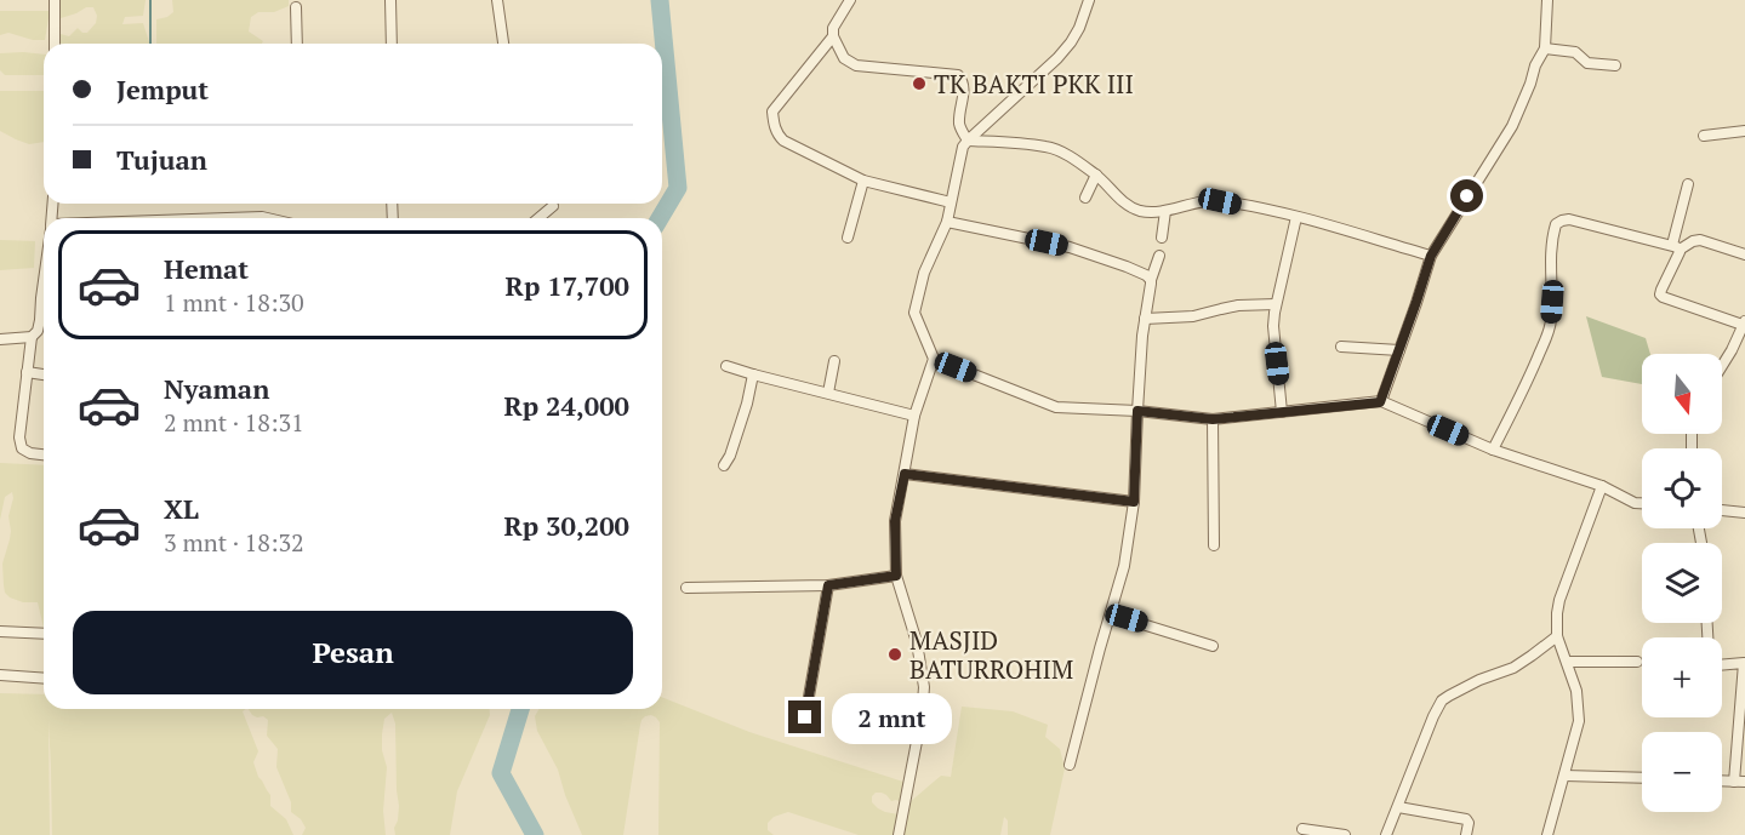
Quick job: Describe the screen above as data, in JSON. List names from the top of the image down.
{
  "places": ["TK BAKTI PKK III", "MASJID BATURROHIM"],
  "north": "bottom",
  "page": {
    "banner": ["Jemput", "Tujuan"],
    "list": [
      {
        "name": "Hemat",
        "note": "1 mnt · 18:30",
        "value": "Rp 17,700"
      },
      {
        "name": "Nyaman",
        "note": "2 mnt · 18:31",
        "value": "Rp 24,000"
      },
      {
        "name": "XL",
        "note": "3 mnt · 18:32",
        "value": "Rp 30,200"
      }
    ],
    "map_buttons": ["+", "−"],
    "buttons": "Pesan",
    "bubble": "2 mnt"
  }
}
